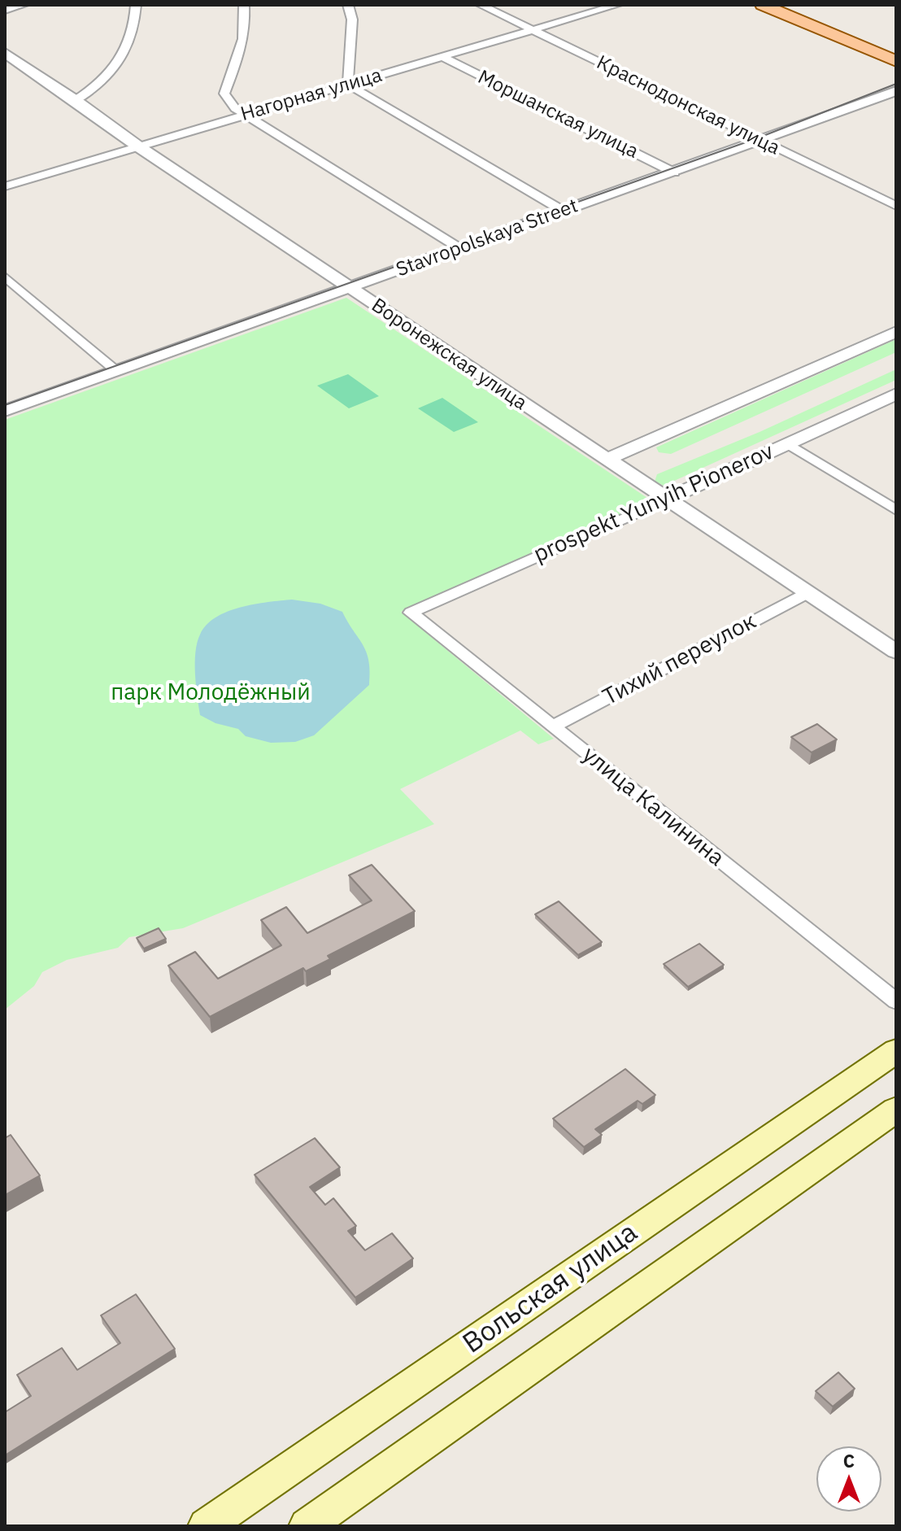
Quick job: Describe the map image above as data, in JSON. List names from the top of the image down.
{
  "streets": {
    "main road": ["Вольская улица"],
    "street": [
      "Нагорная улица",
      "Краснодонская улица",
      "Моршанская улица",
      "Stavropolskaya Street",
      "Воронежская улица",
      "prospekt Yunyih Pionerov",
      "Тихий переулок",
      "улица Калинина"
    ]
  },
  "crossings": [
    ["Нагорная улица", "Краснодонская улица"],
    ["Нагорная улица", "Моршанская улица"],
    ["Нагорная улица", "Воронежская улица"],
    ["Краснодонская улица", "Stavropolskaya Street"],
    ["Моршанская улица", "Stavropolskaya Street"],
    ["Stavropolskaya Street", "Воронежская улица"],
    ["Воронежская улица", "prospekt Yunyih Pionerov"],
    ["Воронежская улица", "Тихий переулок"],
    ["prospekt Yunyih Pionerov", "улица Калинина"],
    ["Тихий переулок", "улица Калинина"]
  ],
  "parks": ["парк Молодёжный"],
  "north": "top"
}
